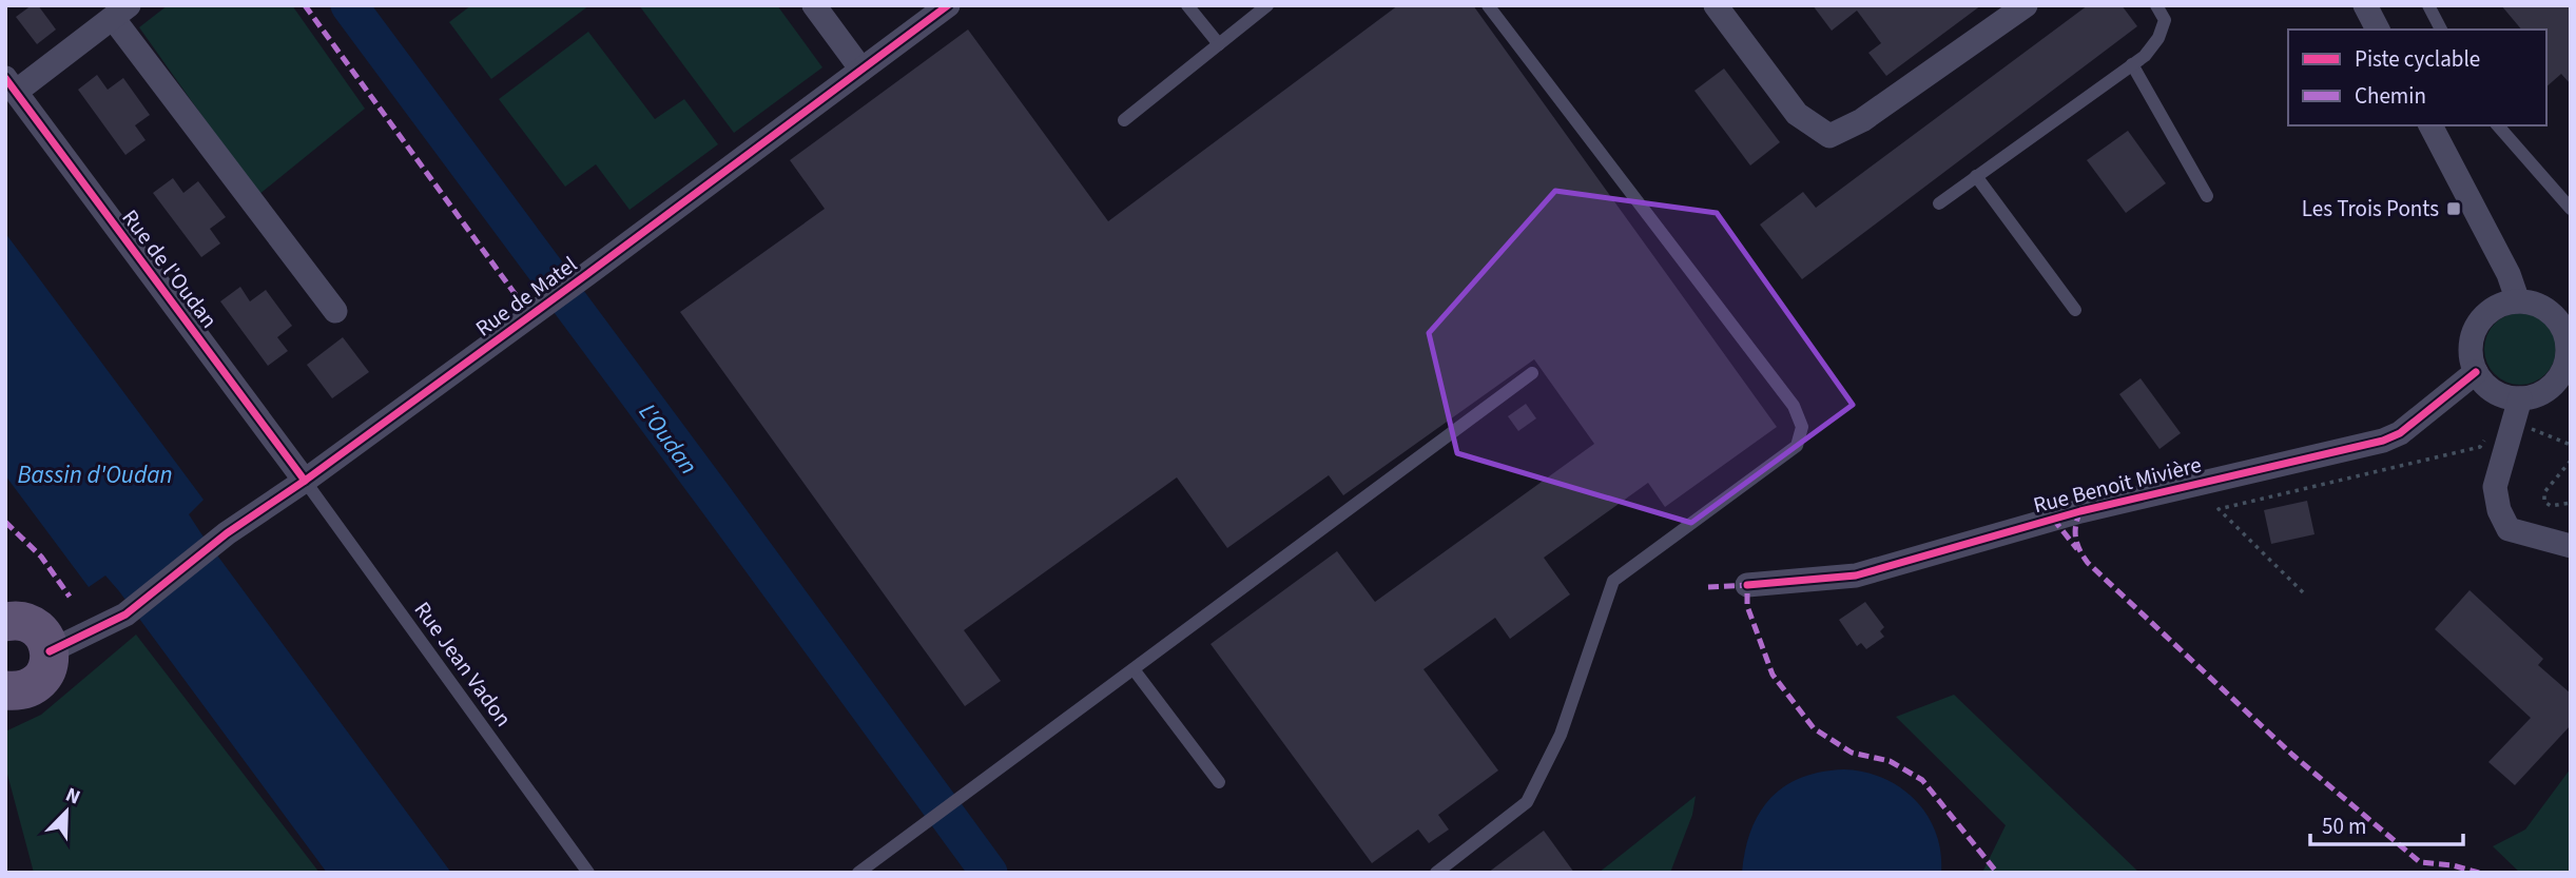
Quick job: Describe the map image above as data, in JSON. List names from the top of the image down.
{
  "streets": {
    "street": ["Rue de l'Oudan", "Rue de Matel", "Rue Benoit Mivière"],
    "lane": ["Rue Jean Vadon"]
  },
  "crossings": [
    ["Rue de l'Oudan", "Rue de Matel"],
    ["Rue de l'Oudan", "Rue Jean Vadon"],
    ["Rue de Matel", "Rue Jean Vadon"]
  ],
  "water": ["L'Oudan", "Bassin d'Oudan"],
  "places": {
    "transit": ["Les Trois Ponts"]
  },
  "legend": ["Piste cyclable", "Chemin"],
  "scale_bar": "50 m",
  "north": "top right"
}
